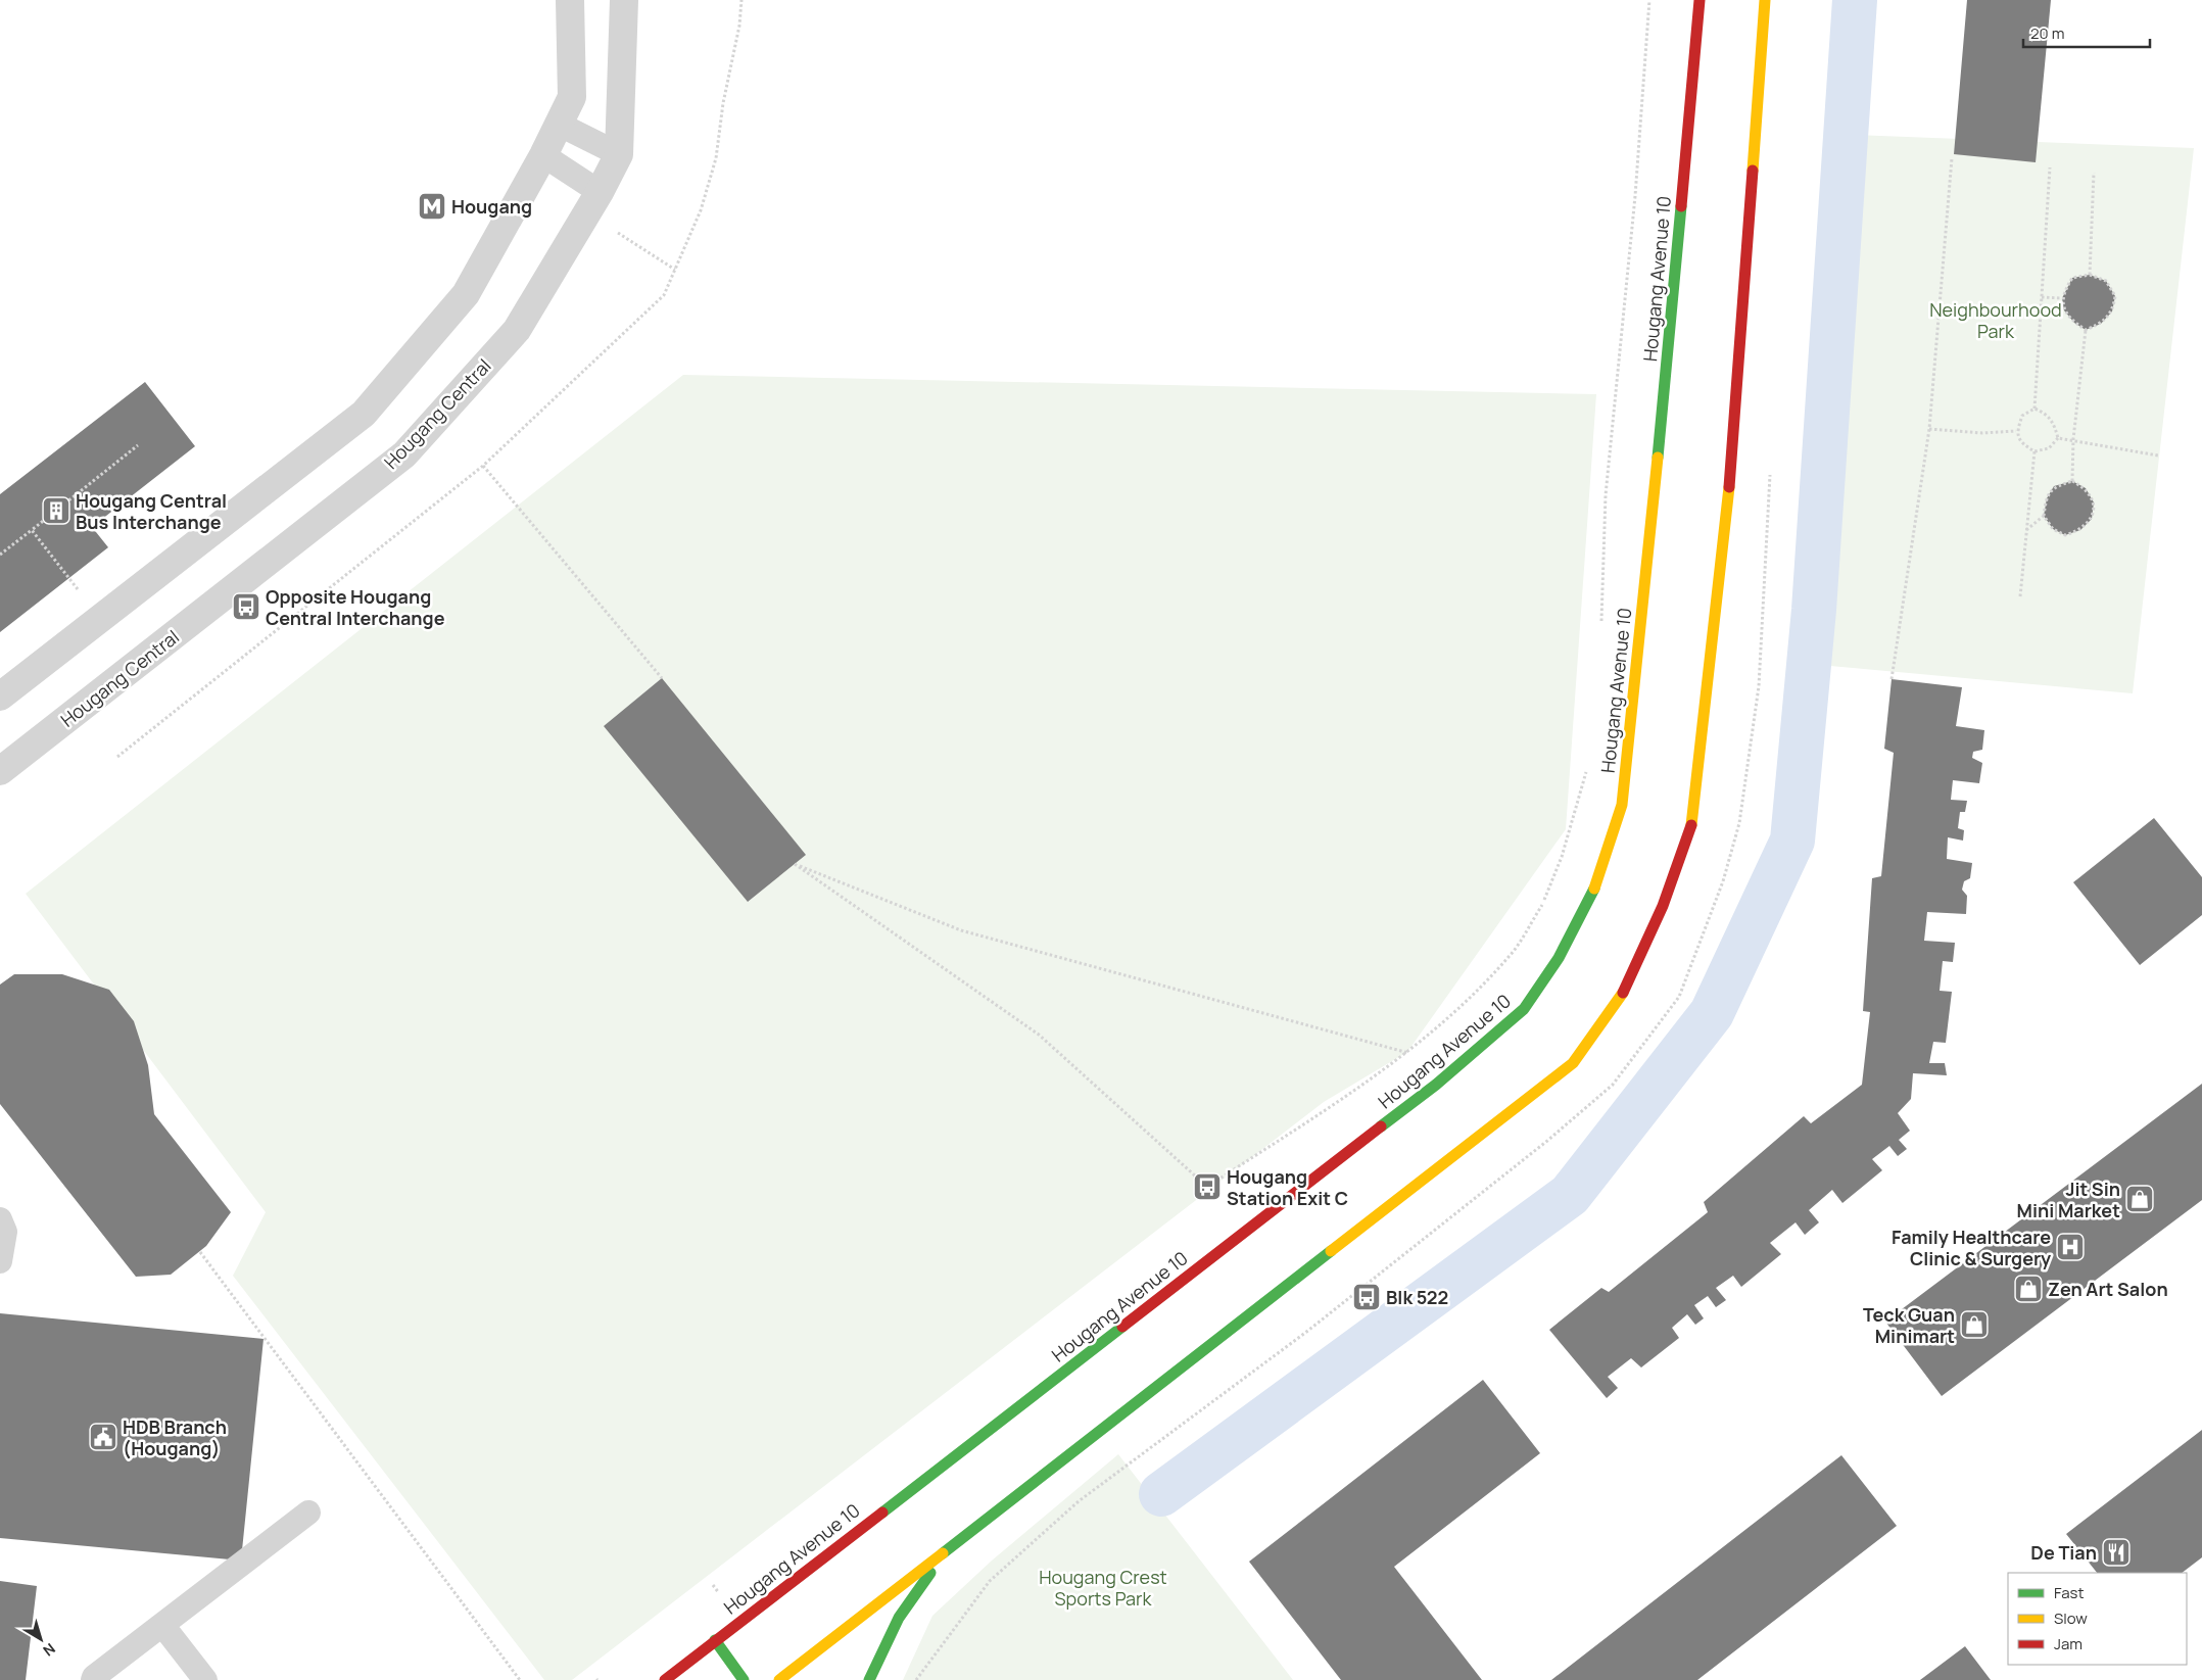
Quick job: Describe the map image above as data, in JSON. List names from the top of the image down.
{
  "streets": {
    "main road": ["Hougang Avenue 10"],
    "street": ["Hougang Central"]
  },
  "parks": ["Neighbourhood Park", "Hougang Crest Sports Park"],
  "places": {
    "metro station": ["Hougang"],
    "building": ["Hougang Central Bus Interchange"],
    "bus stop": ["Opposite Hougang Central Interchange", "Hougang Station Exit C", "Blk 522"],
    "shop": ["Jit Sin Mini Market", "Zen Art Salon", "Teck Guan Minimart"],
    "hospital": ["Family Healthcare Clinic & Surgery"],
    "public building": ["HDB Branch (Hougang)"],
    "restaurant": ["De Tian"]
  },
  "legend": ["Fast", "Slow", "Jam"],
  "scale_bar": "20 m",
  "north": "bottom right"
}
